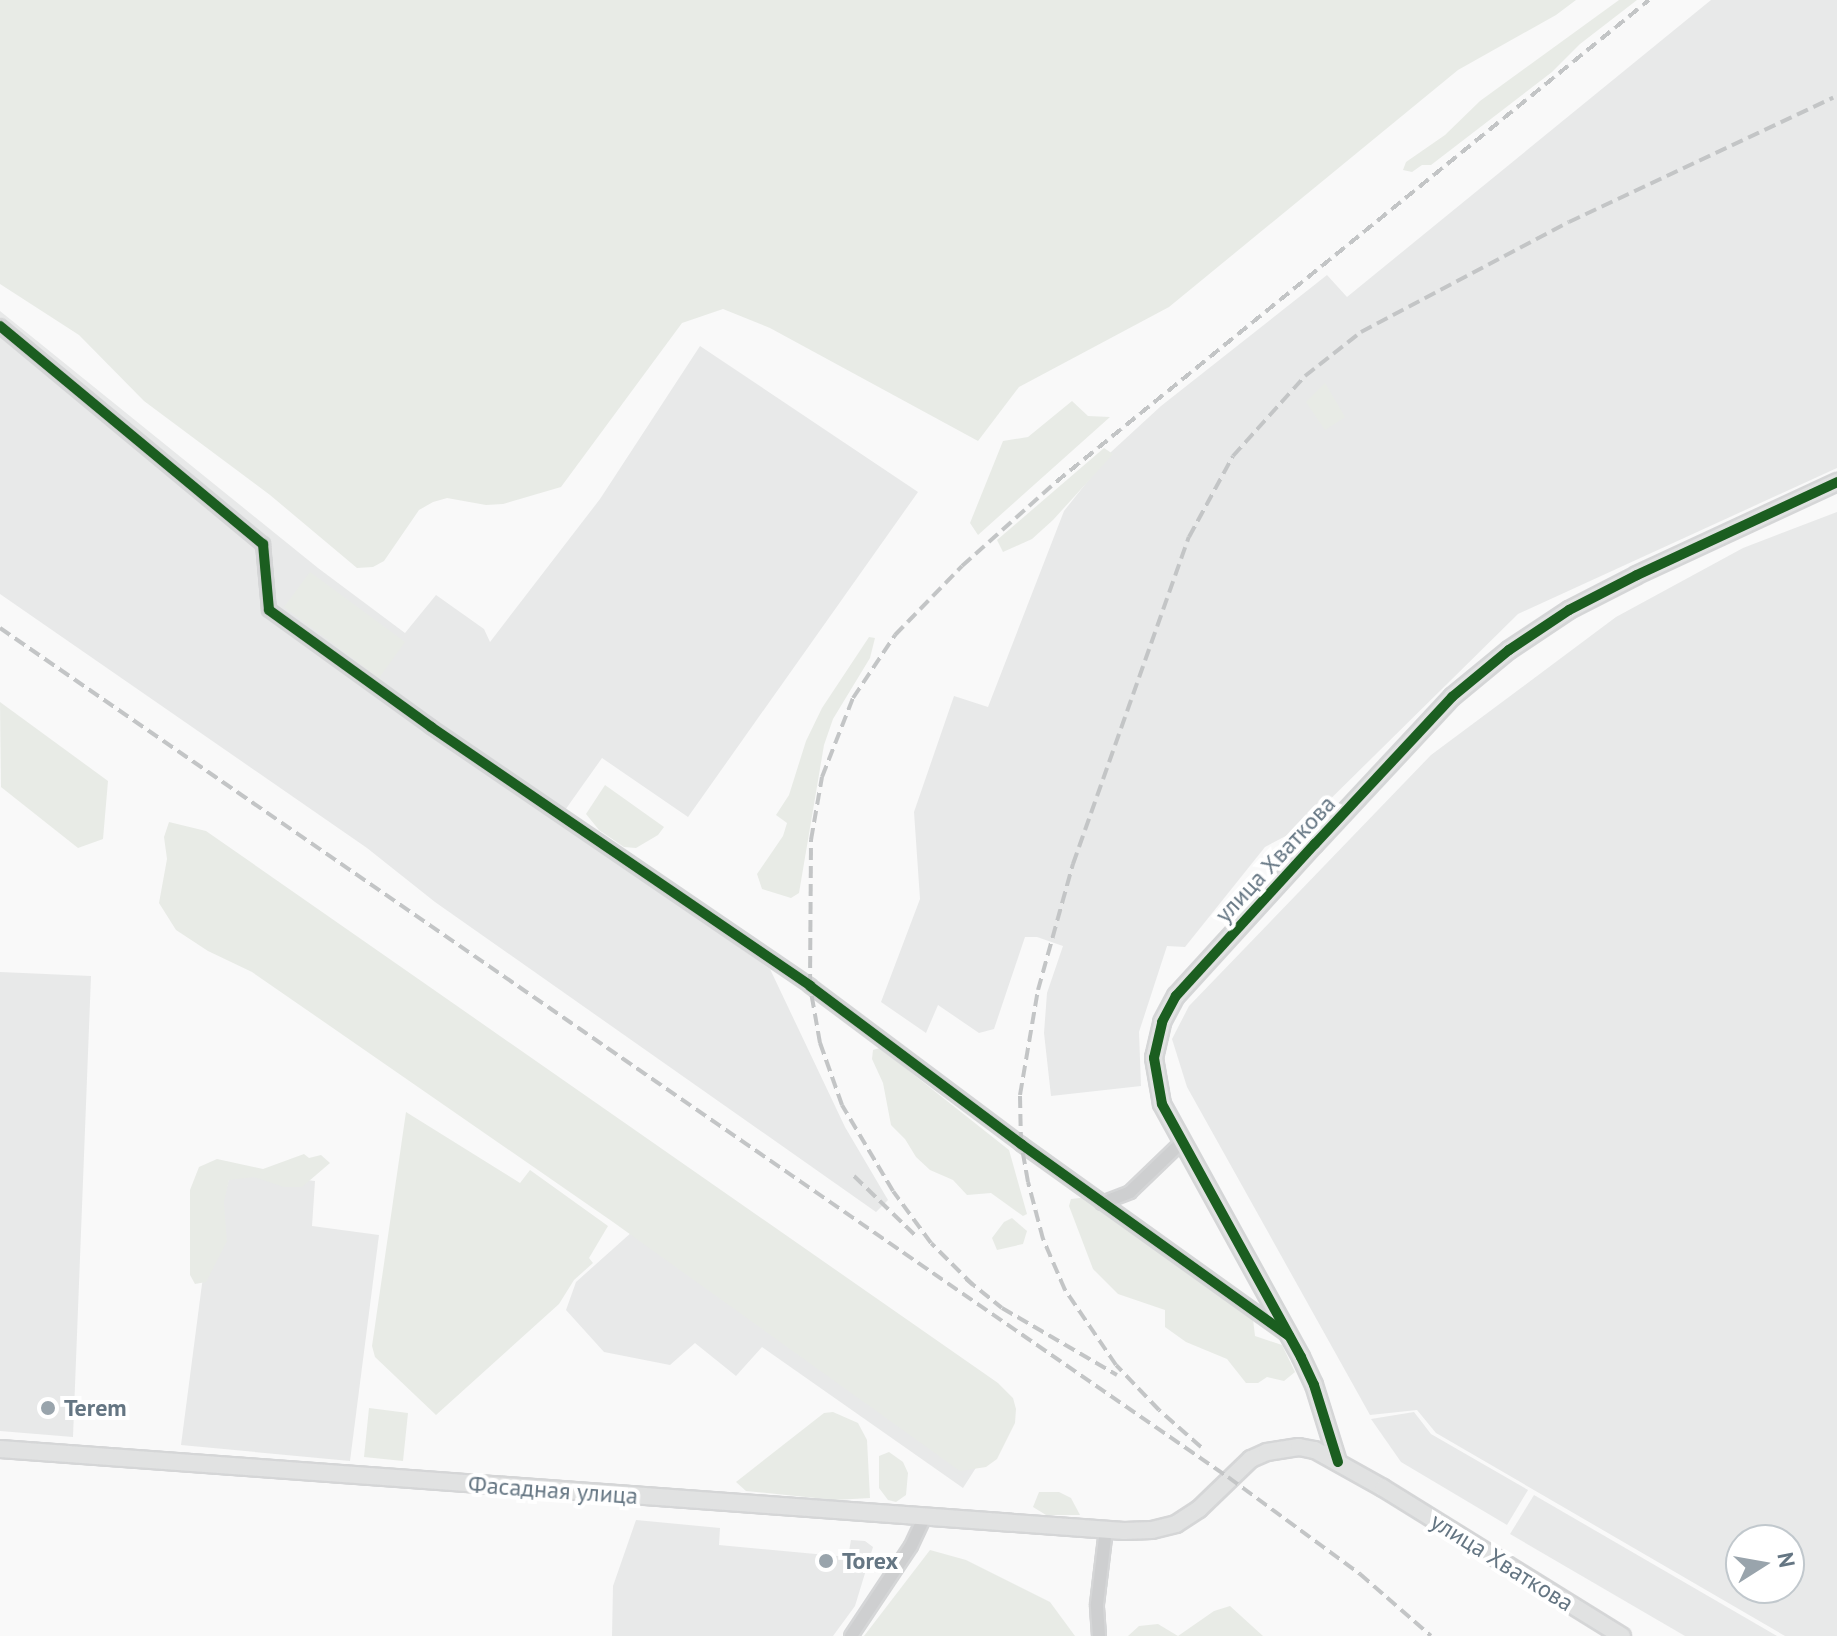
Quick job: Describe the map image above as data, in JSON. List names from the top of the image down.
{
  "streets": {
    "main road": ["улица Хваткова", "Фасадная улица"]
  },
  "crossings": [
    ["улица Хваткова", "Фасадная улица"]
  ],
  "places": ["Terem", "Torex"],
  "north": "right"
}
